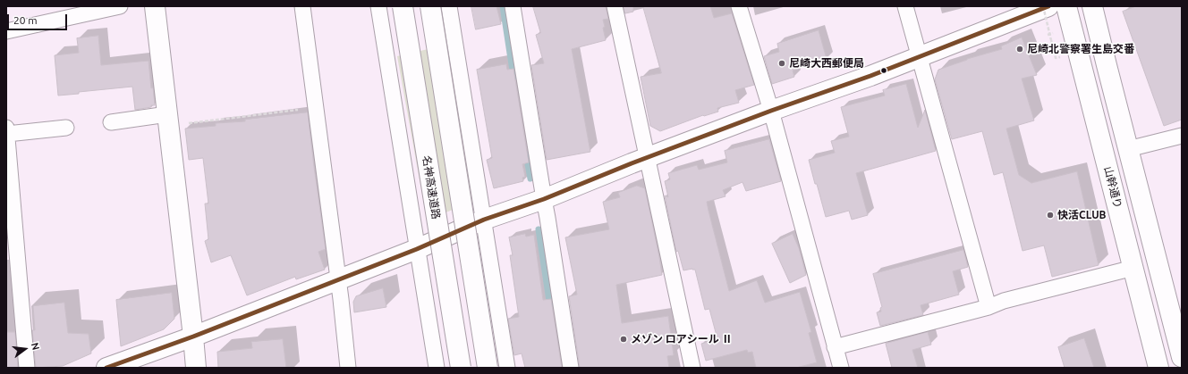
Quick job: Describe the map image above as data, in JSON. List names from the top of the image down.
{
  "streets": {
    "main road": ["名神高速道路", "山幹通り"]
  },
  "places": [
    "尼崎北警察署生島交番",
    "尼崎大西郵便局",
    "快活CLUB",
    "メゾン ロアシール Ⅱ"
  ],
  "scale_bar": "20 m",
  "north": "right"
}
